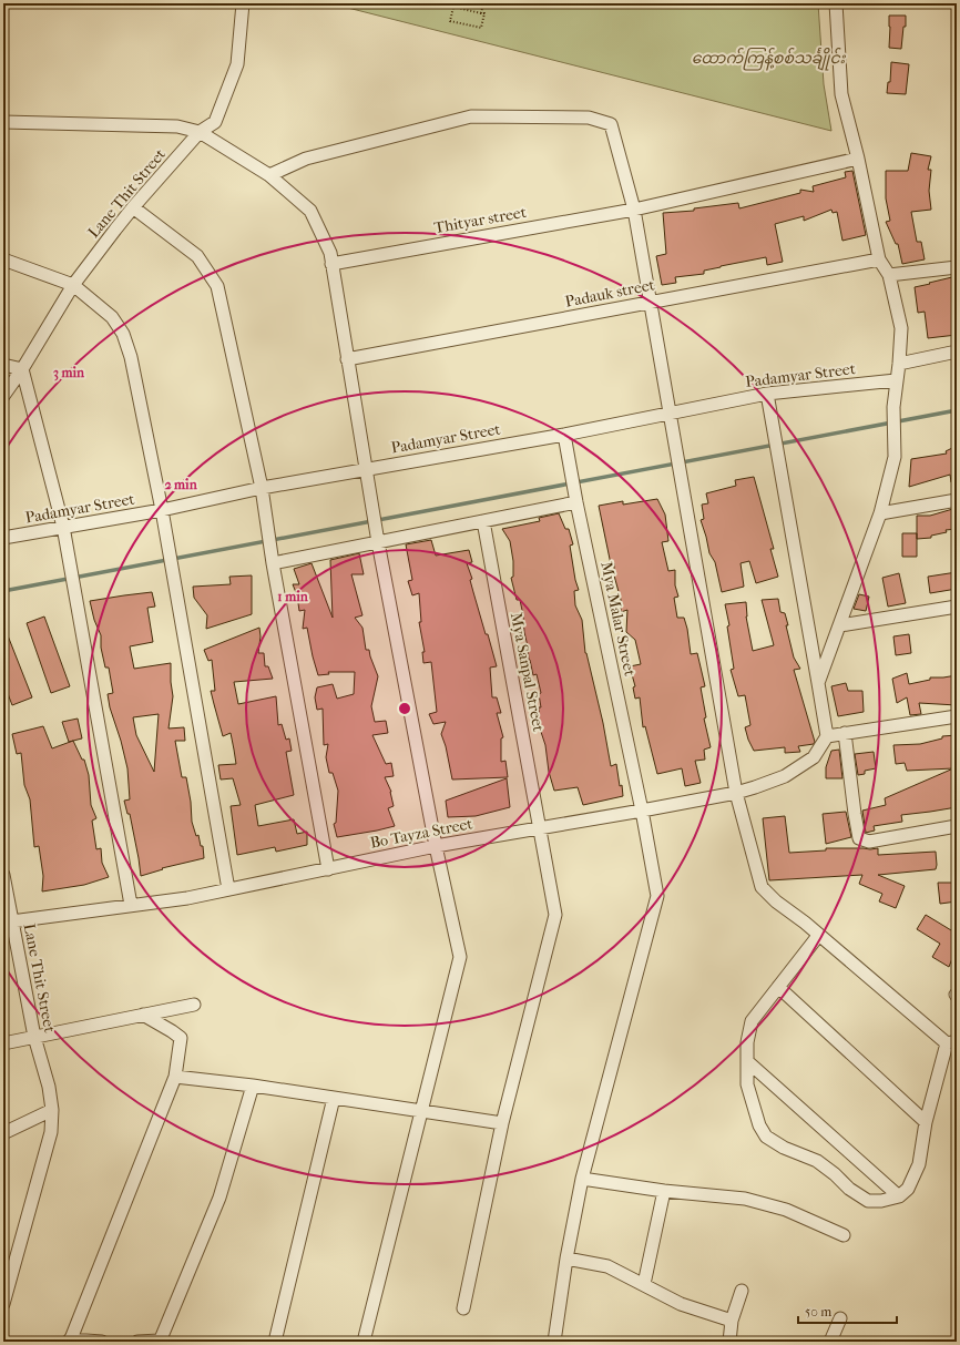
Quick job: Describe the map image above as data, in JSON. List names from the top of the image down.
{
  "streets": {
    "street": [
      "Lane Thit Street",
      "Thityar street",
      "Padauk street",
      "Padamyar Street",
      "Mya Malar Street",
      "Mya Sanpal Street",
      "Bo Tayza Street"
    ]
  },
  "crossings": [
    ["Lane Thit Street", "Bo Tayza Street"],
    ["Padamyar Street", "Mya Malar Street"],
    ["Mya Malar Street", "Bo Tayza Street"],
    ["Mya Sanpal Street", "Bo Tayza Street"]
  ],
  "parks": ["ထောက်ကြန့်စစ်သင်္ချိုင်း"],
  "scale_bar": "50 m",
  "rings": ["3 min", "2 min", "1 min"]
}
